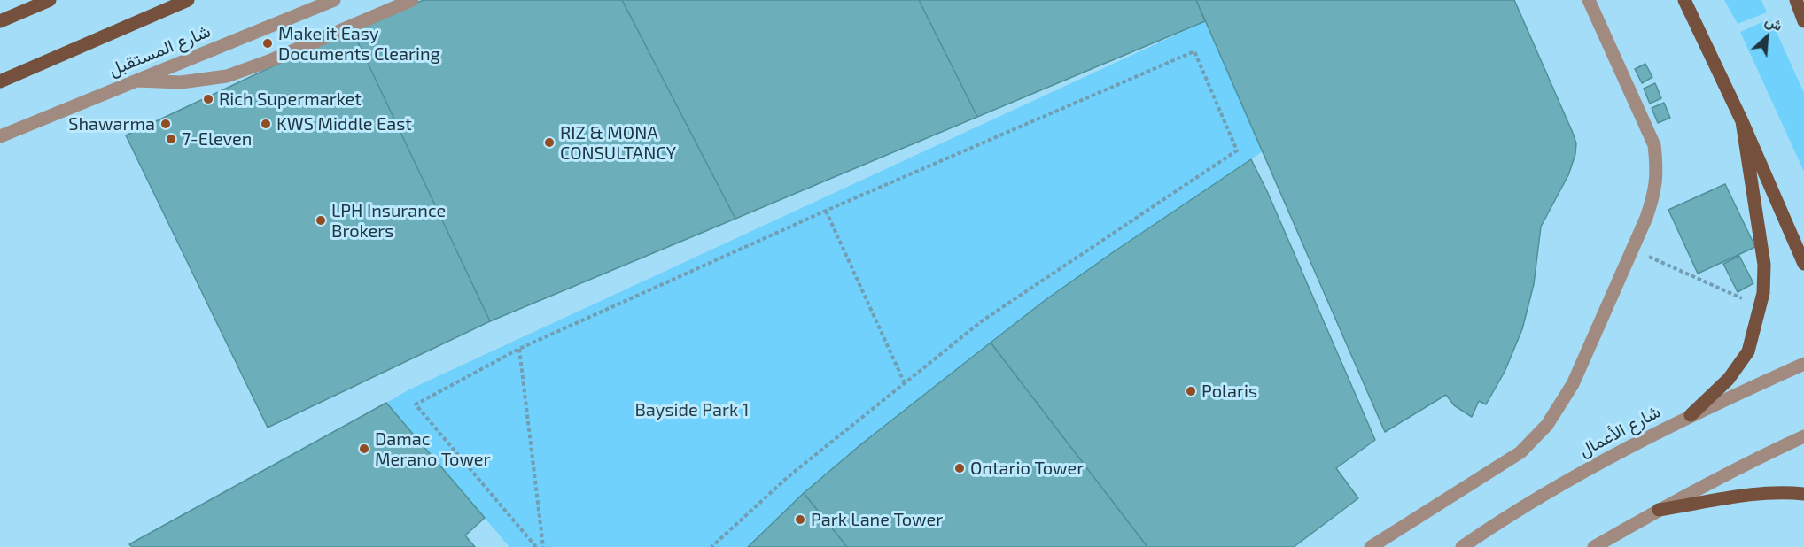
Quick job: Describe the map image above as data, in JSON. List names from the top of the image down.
{
  "streets": {
    "main road": ["شارع المستقبل"],
    "street": ["شارع الأعمال"]
  },
  "parks": ["Bayside Park 1"],
  "places": [
    "Make it Easy Documents Clearing",
    "Rich Supermarket",
    "Shawarma",
    "KWS Middle East",
    "7-Eleven",
    "RIZ & MONA CONSULTANCY",
    "LPH Insurance Brokers",
    "Polaris",
    "Damac Merano Tower",
    "Ontario Tower",
    "Park Lane Tower"
  ],
  "north": "top right"
}
